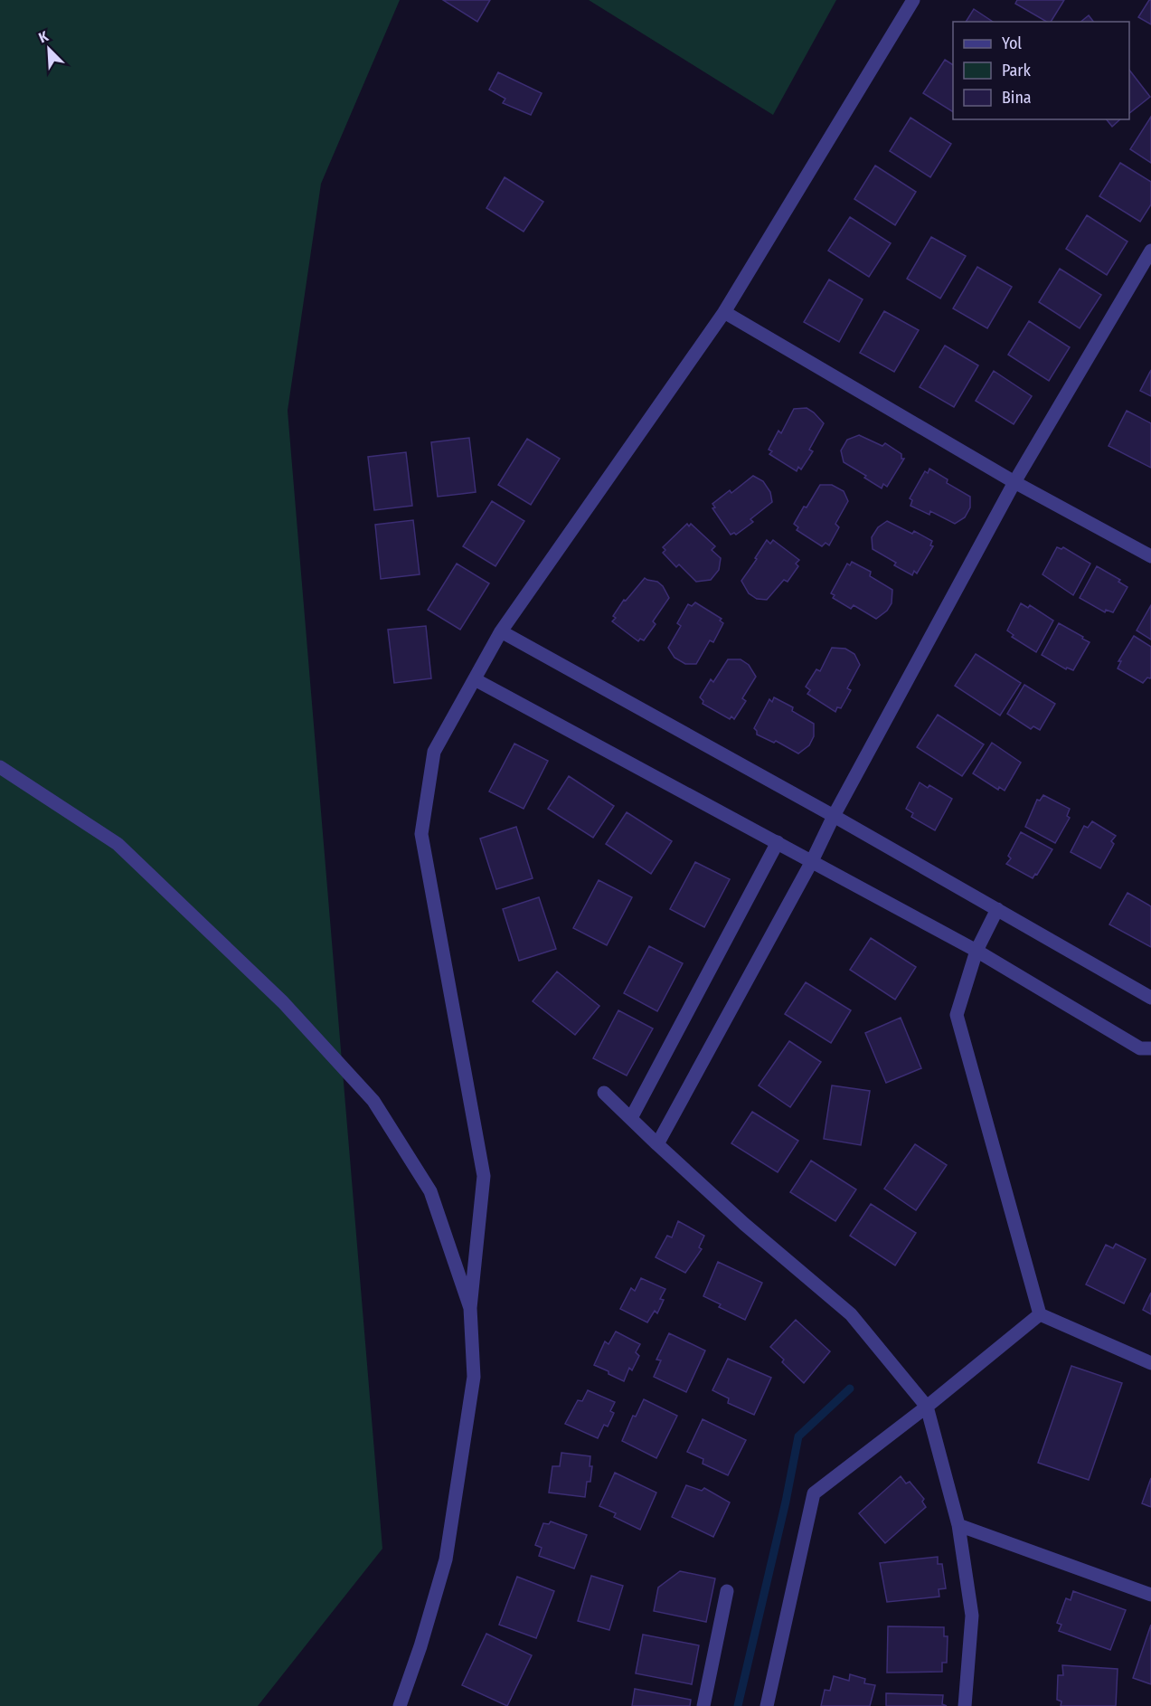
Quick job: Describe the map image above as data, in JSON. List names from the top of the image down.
{
  "legend": ["Yol", "Park", "Bina"],
  "north": "top left"
}
